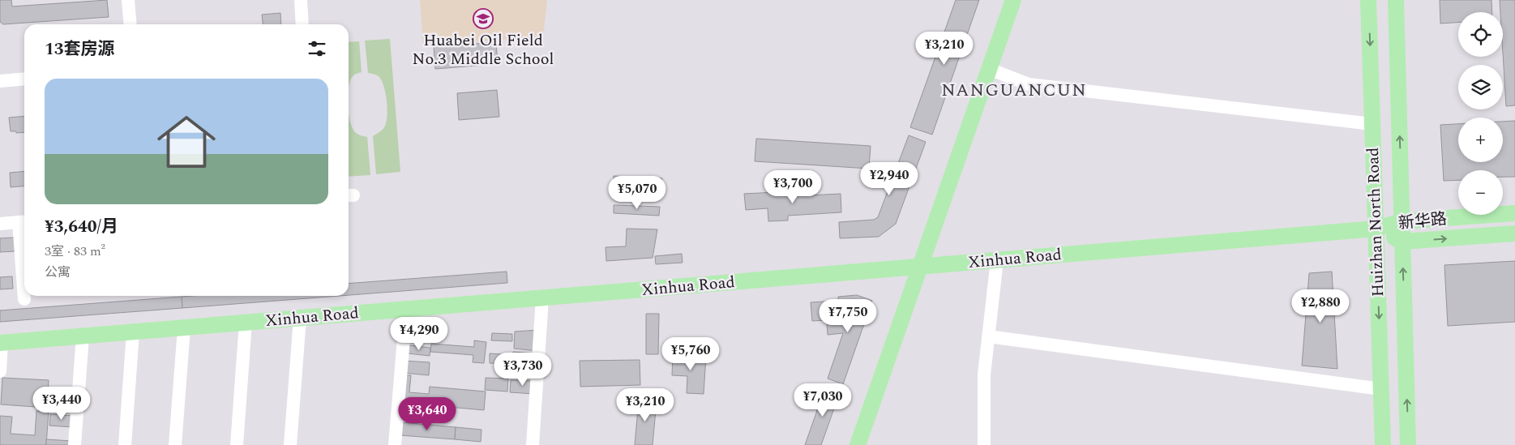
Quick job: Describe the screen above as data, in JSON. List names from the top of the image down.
{
  "streets": {
    "main road": ["新华路", "Huizhan North Road", "Xinhua Road"]
  },
  "crossings": [
    ["新华路", "Huizhan North Road"],
    ["新华路", "Xinhua Road"],
    ["Huizhan North Road", "Xinhua Road"]
  ],
  "districts": ["NANGUANCUN"],
  "places": {
    "school or university": ["Huabei Oil Field No.3 Middle School"]
  },
  "page": {
    "map_buttons": ["+", "−"],
    "heading": "13套房源",
    "price": [
      "¥3,210",
      "¥2,940",
      "¥3,700",
      "¥5,070",
      "¥2,880",
      "¥7,750",
      "¥4,290",
      "¥5,760",
      "¥3,730",
      "¥7,030",
      "¥3,440",
      "¥3,210",
      "¥3,640"
    ],
    "list": [
      {
        "name": "¥3,640/月",
        "note": "3室 · 83 m² · 公寓"
      }
    ]
  }
}
